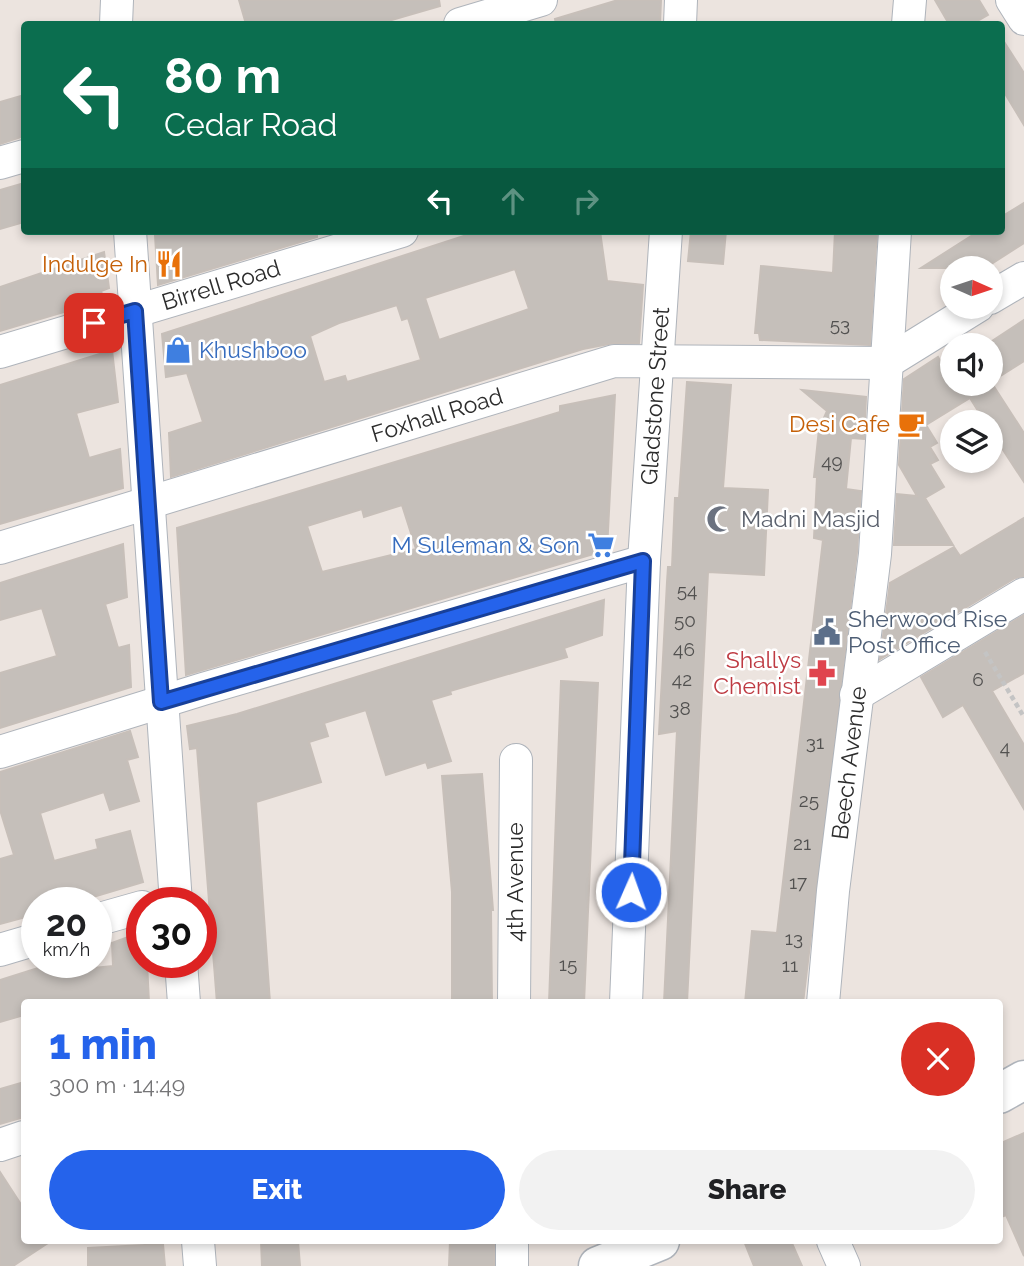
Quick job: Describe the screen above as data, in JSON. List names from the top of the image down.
{
  "streets": {
    "street": [
      "Birrell Road",
      "Gladstone Street",
      "Foxhall Road",
      "Beech Avenue",
      "4th Avenue"
    ]
  },
  "crossings": [
    ["Gladstone Street", "Foxhall Road"],
    ["Foxhall Road", "Beech Avenue"]
  ],
  "places": {
    "restaurant": ["Indulge In"],
    "shop": ["Khushboo"],
    "cafe": ["Desi Cafe"],
    "mosque": ["Madni Masjid"],
    "supermarket": ["M Suleman & Son"],
    "public building": ["Sherwood Rise Post Office"],
    "pharmacy": ["Shallys Chemist"]
  },
  "house_numbers": [
    "53",
    "49",
    "54",
    "50",
    "46",
    "42",
    "6",
    "38",
    "31",
    "4",
    "25",
    "21",
    "17",
    "13",
    "15",
    "11"
  ],
  "north": "right",
  "page": {
    "turn": ["80 m", "Cedar Road"],
    "speed": "20 km/h",
    "limit": "30",
    "heading": ["1 min", "300 m · 14:49"],
    "buttons": ["Exit", "Share"]
  }
}
